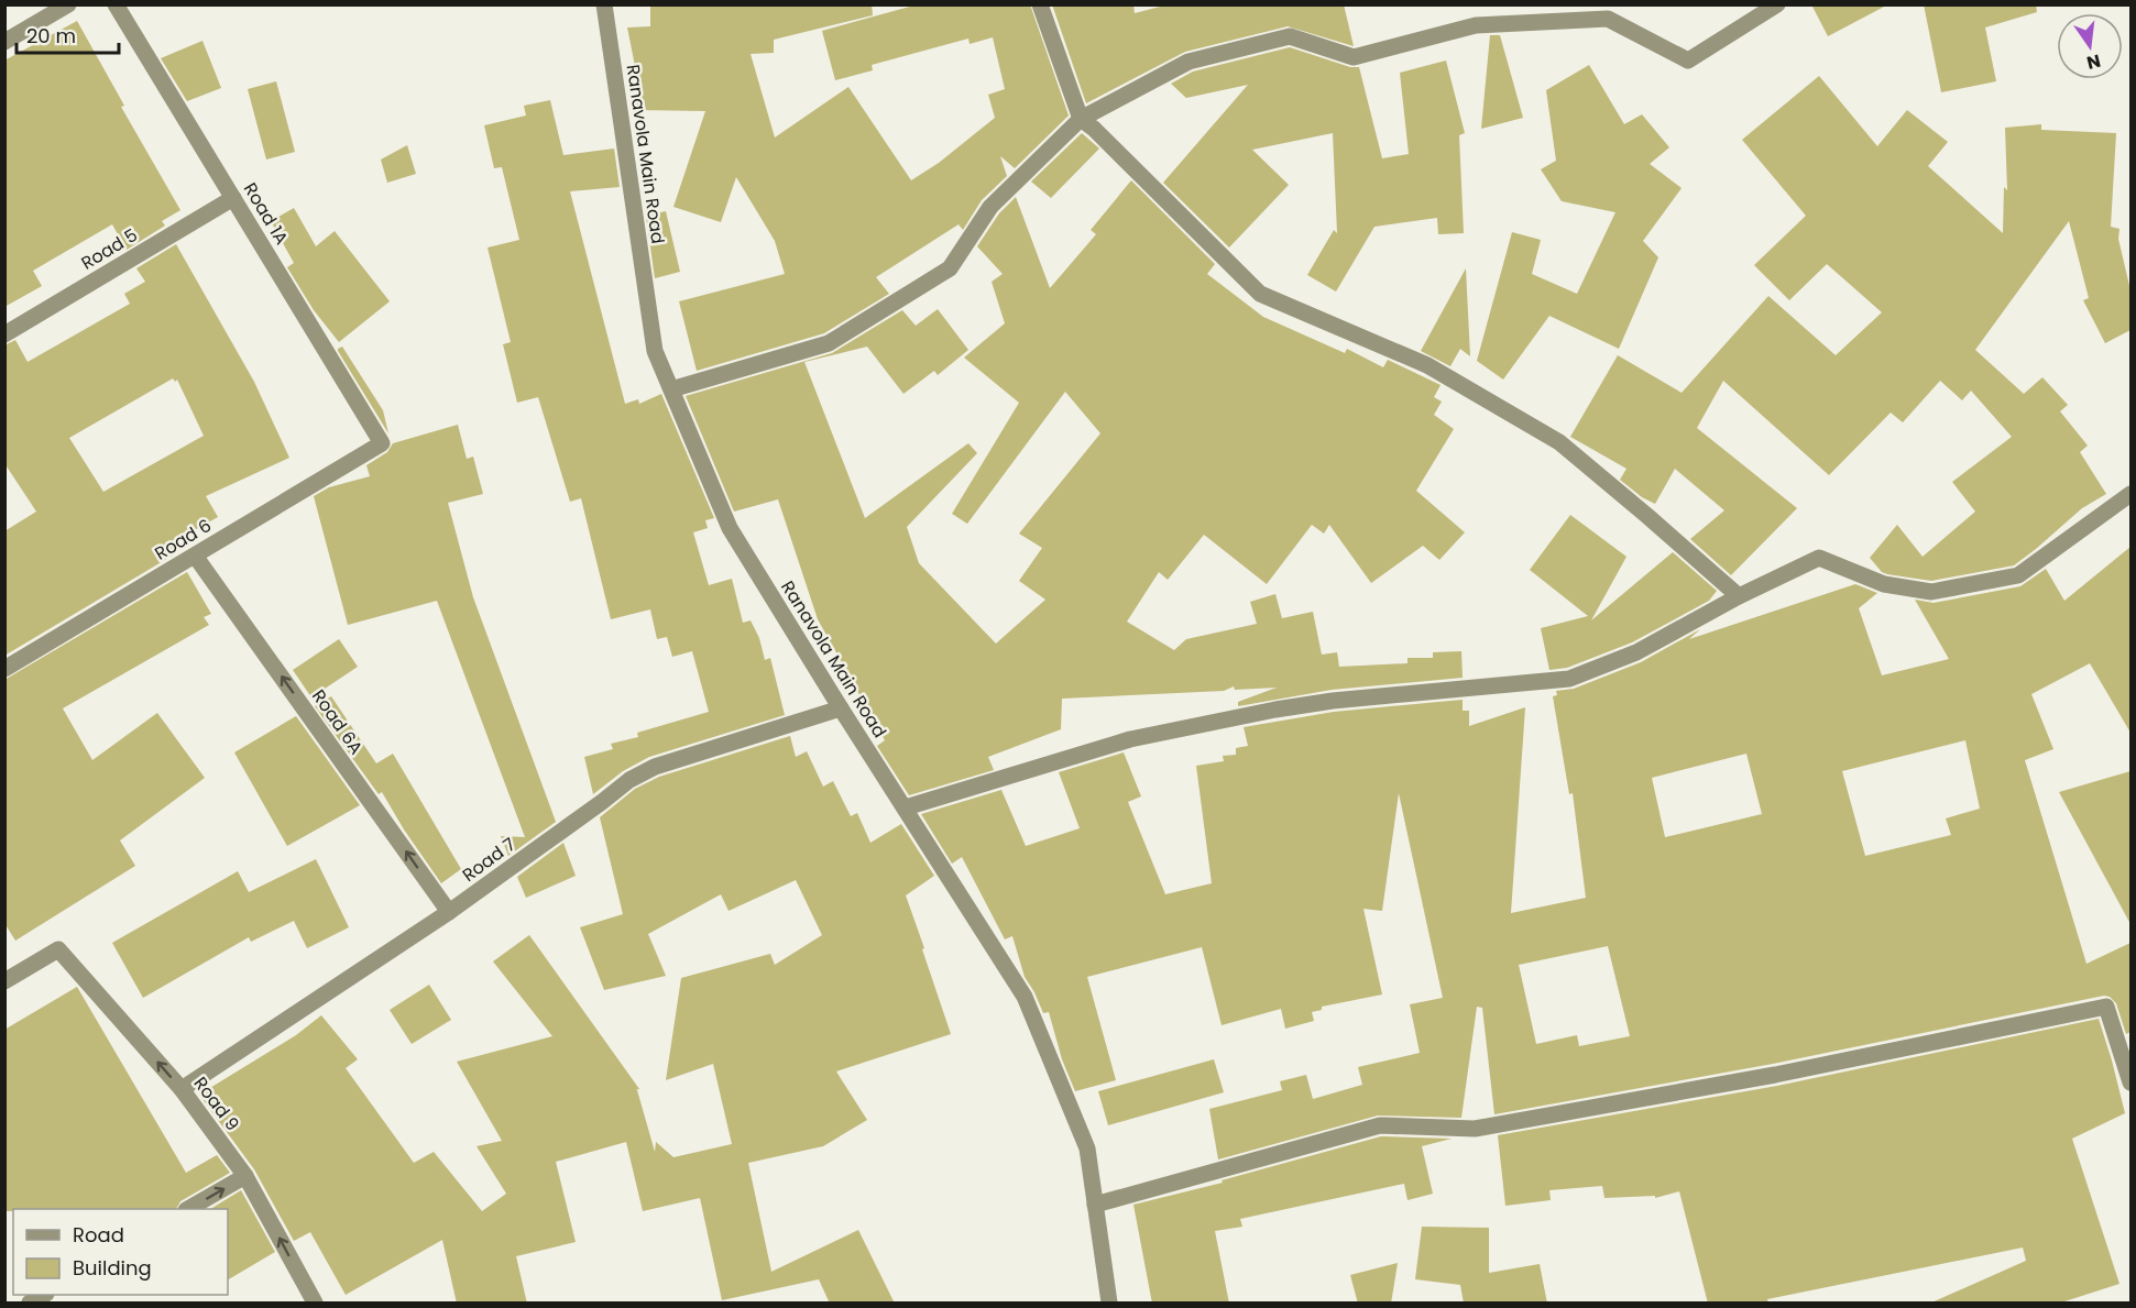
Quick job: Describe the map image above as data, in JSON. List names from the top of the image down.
{
  "streets": {
    "street": [
      "Ranavola Main Road",
      "Road 1A",
      "Road 5",
      "Road 6",
      "Road 6A",
      "Road 7",
      "Road 9"
    ]
  },
  "crossings": [
    ["Ranavola Main Road", "Road 7"],
    ["Road 1A", "Road 5"],
    ["Road 1A", "Road 6"],
    ["Road 6", "Road 6A"],
    ["Road 6A", "Road 7"],
    ["Road 7", "Road 9"]
  ],
  "one_way": ["Road 6A", "Road 9"],
  "legend": ["Road", "Building"],
  "scale_bar": "20 m",
  "north": "bottom"
}
